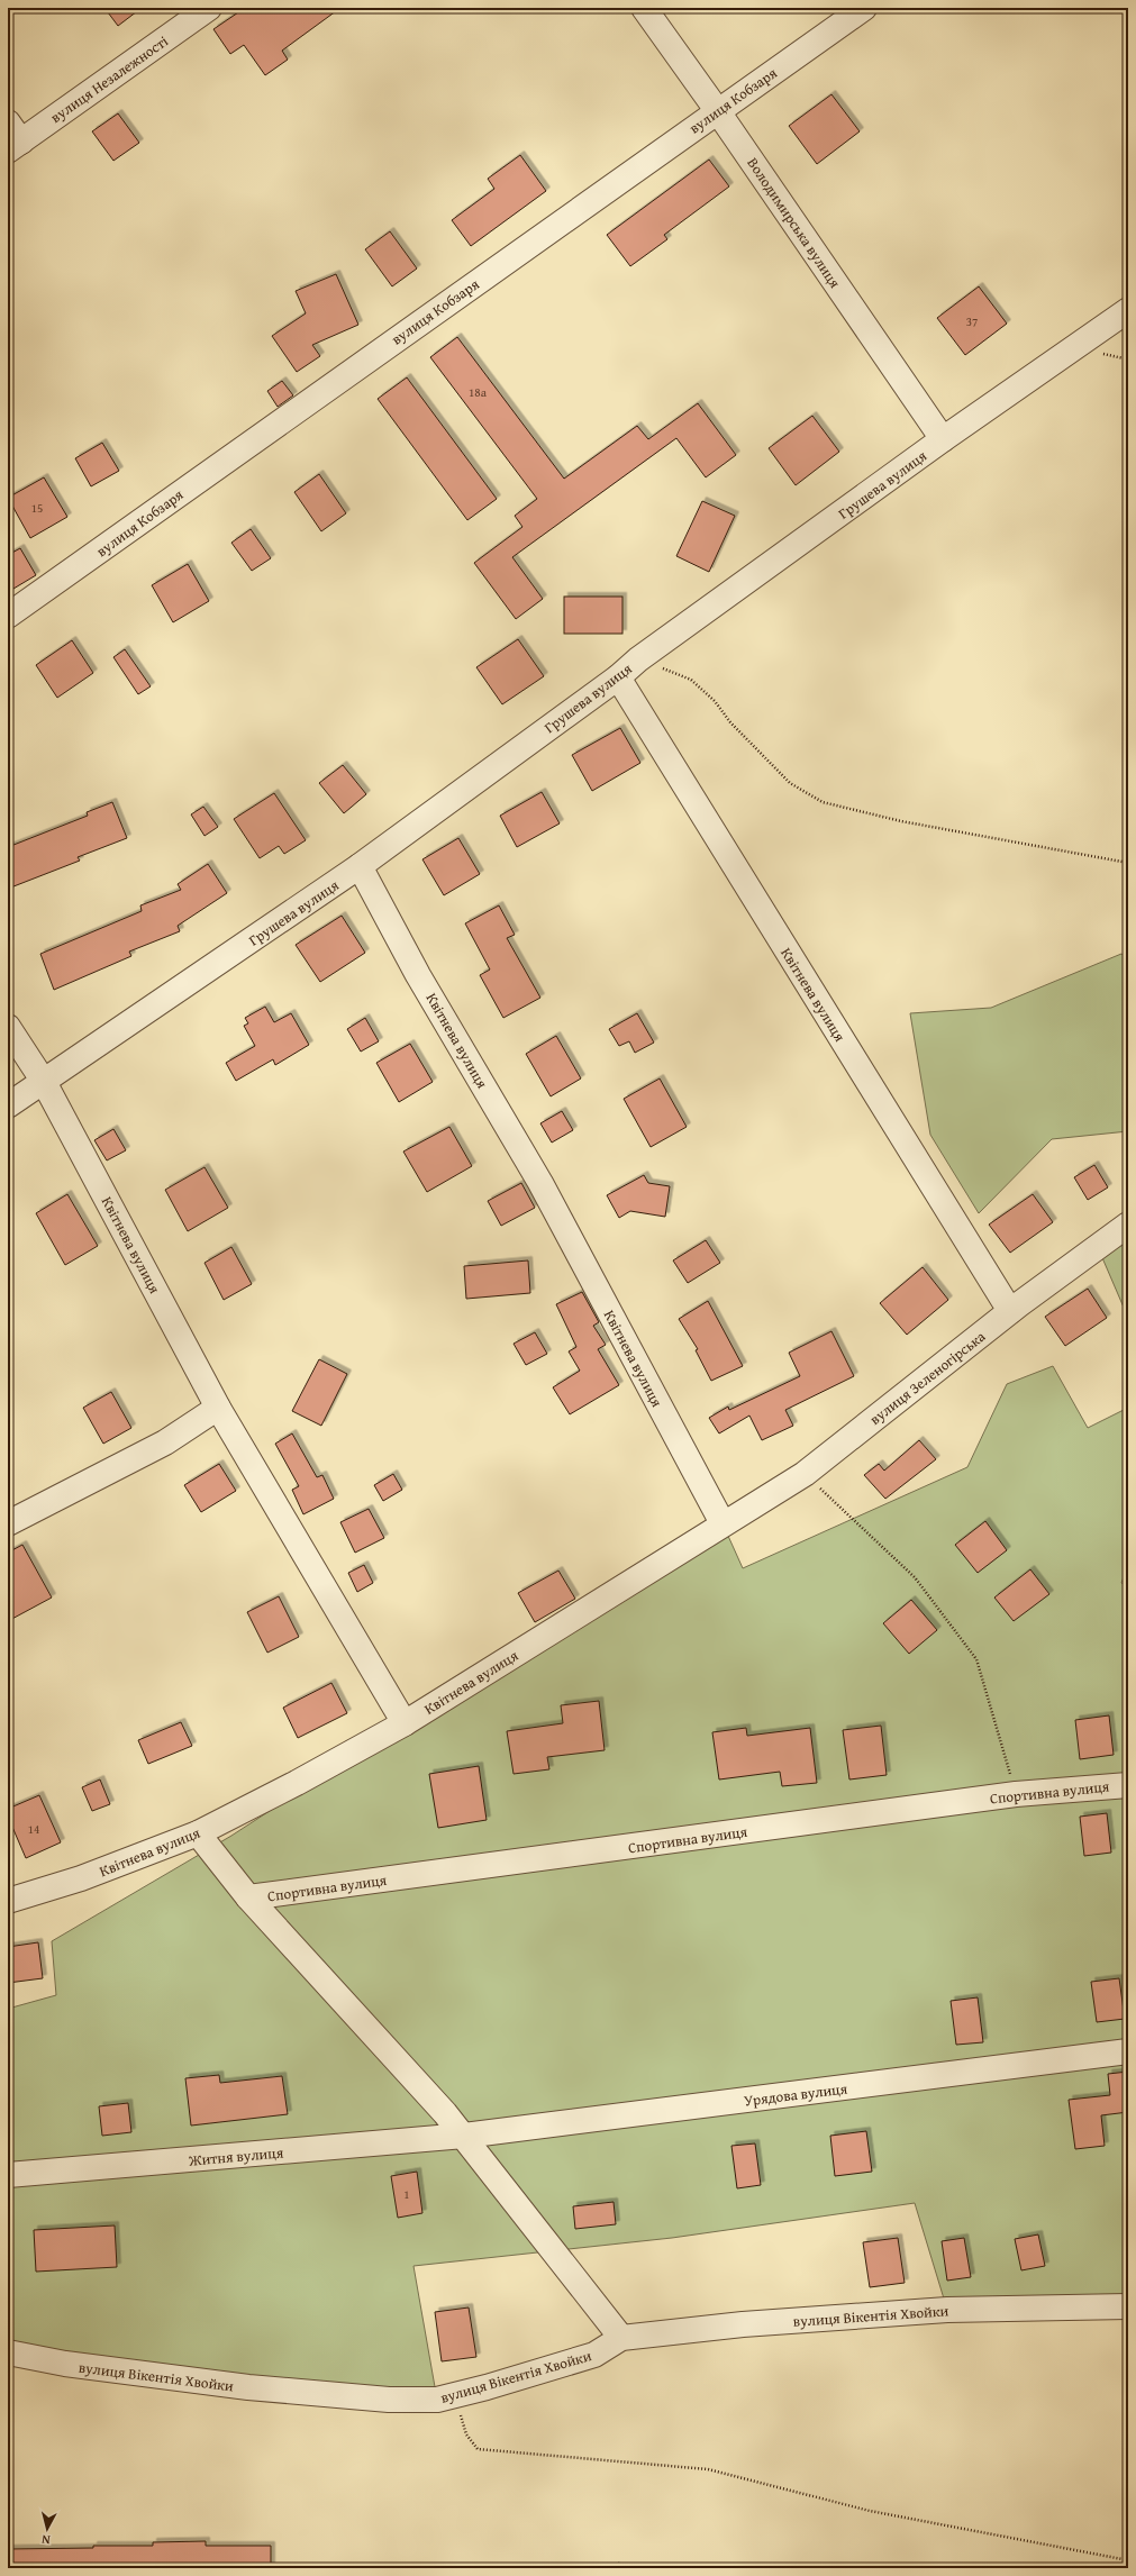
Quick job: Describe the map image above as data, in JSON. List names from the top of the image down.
{
  "streets": {
    "street": [
      "вулиця Незалежності",
      "вулиця Кобзаря",
      "Володимирська вулиця",
      "Грушева вулиця",
      "Квітнева вулиця",
      "вулиця Зеленогірська",
      "Спортивна вулиця",
      "Урядова вулиця",
      "Житня вулиця",
      "вулиця Вікентія Хвойки"
    ]
  },
  "crossings": [
    ["вулиця Кобзаря", "Володимирська вулиця"],
    ["Володимирська вулиця", "Грушева вулиця"],
    ["Грушева вулиця", "Квітнева вулиця"],
    ["Квітнева вулиця", "вулиця Зеленогірська"],
    ["Урядова вулиця", "Житня вулиця"]
  ],
  "house_numbers": [
    "37",
    "18а",
    "15",
    "14",
    "1"
  ],
  "north": "bottom"
}
